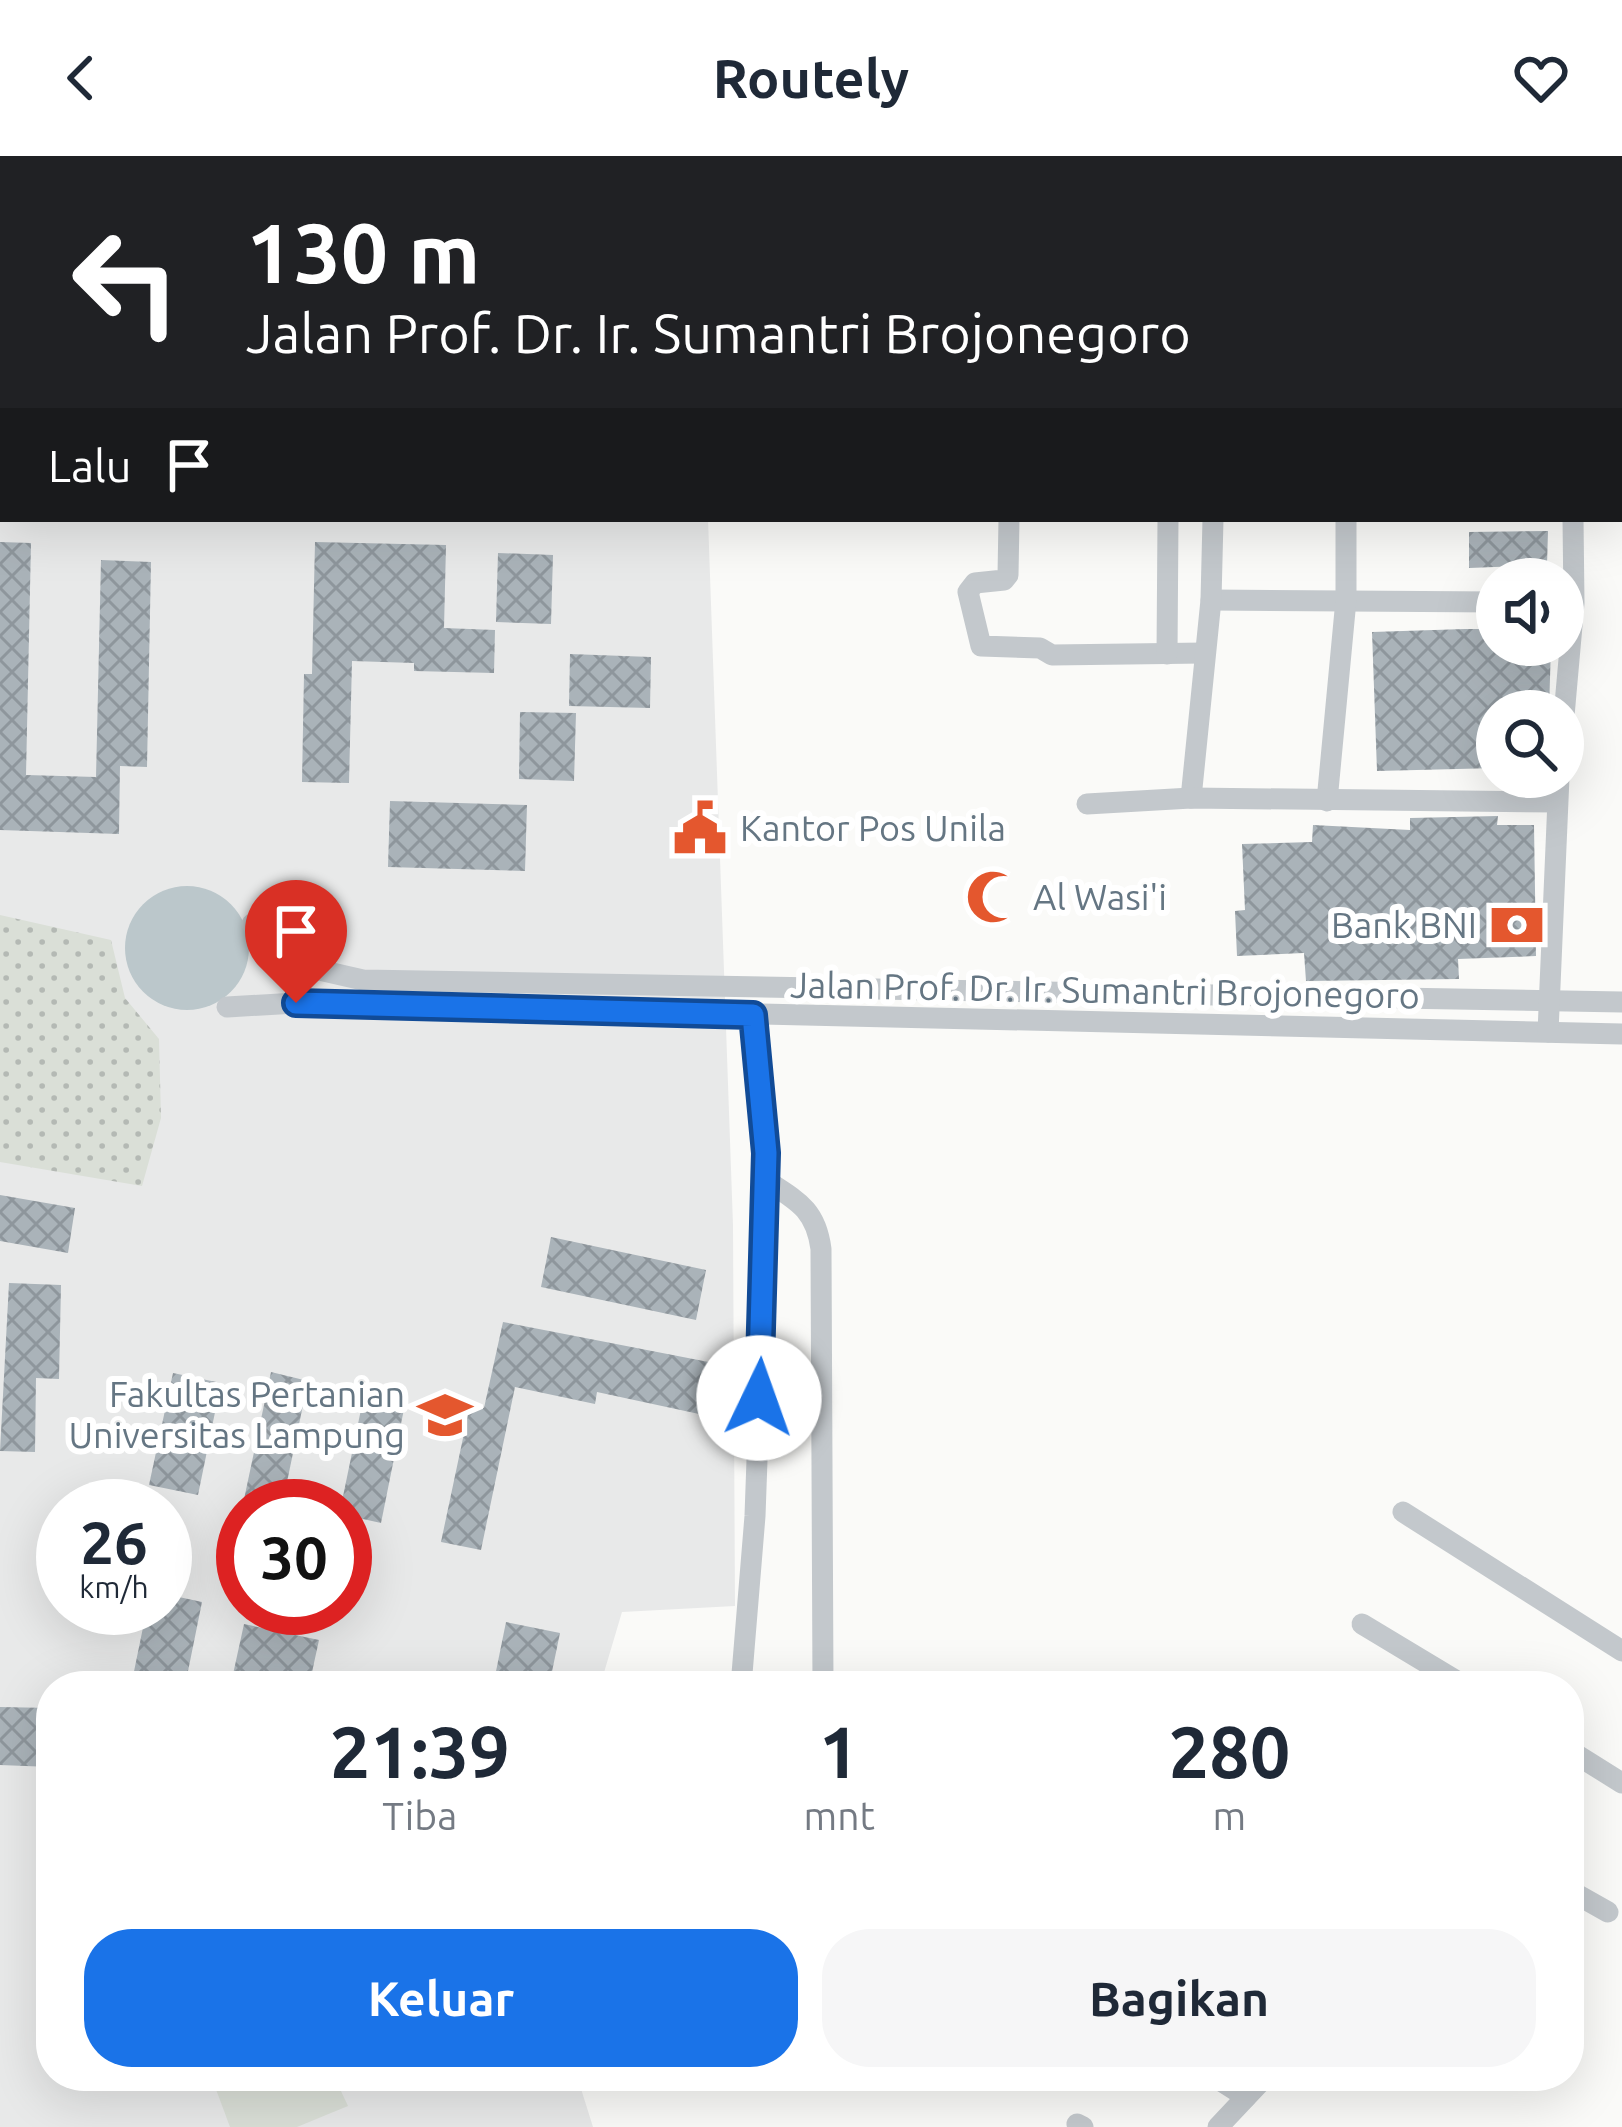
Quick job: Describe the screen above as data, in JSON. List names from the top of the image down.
{
  "streets": {
    "street": ["Jalan Prof. Dr. Ir. Sumantri Brojonegoro"]
  },
  "places": {
    "public building": ["Kantor Pos Unila"],
    "mosque": ["Al Wasi'i"],
    "bank": ["Bank BNI"],
    "school or university": ["Fakultas Pertanian Universitas Lampung"]
  },
  "page": {
    "header": "Routely",
    "turn": ["130 m", "Jalan Prof. Dr. Ir. Sumantri Brojonegoro"],
    "then": "Lalu",
    "speed": "26 km/h",
    "limit": "30",
    "eta": [
      "21:39",
      "Tiba",
      "1",
      "mnt",
      "280",
      "m"
    ],
    "buttons": ["Keluar", "Bagikan"]
  }
}
